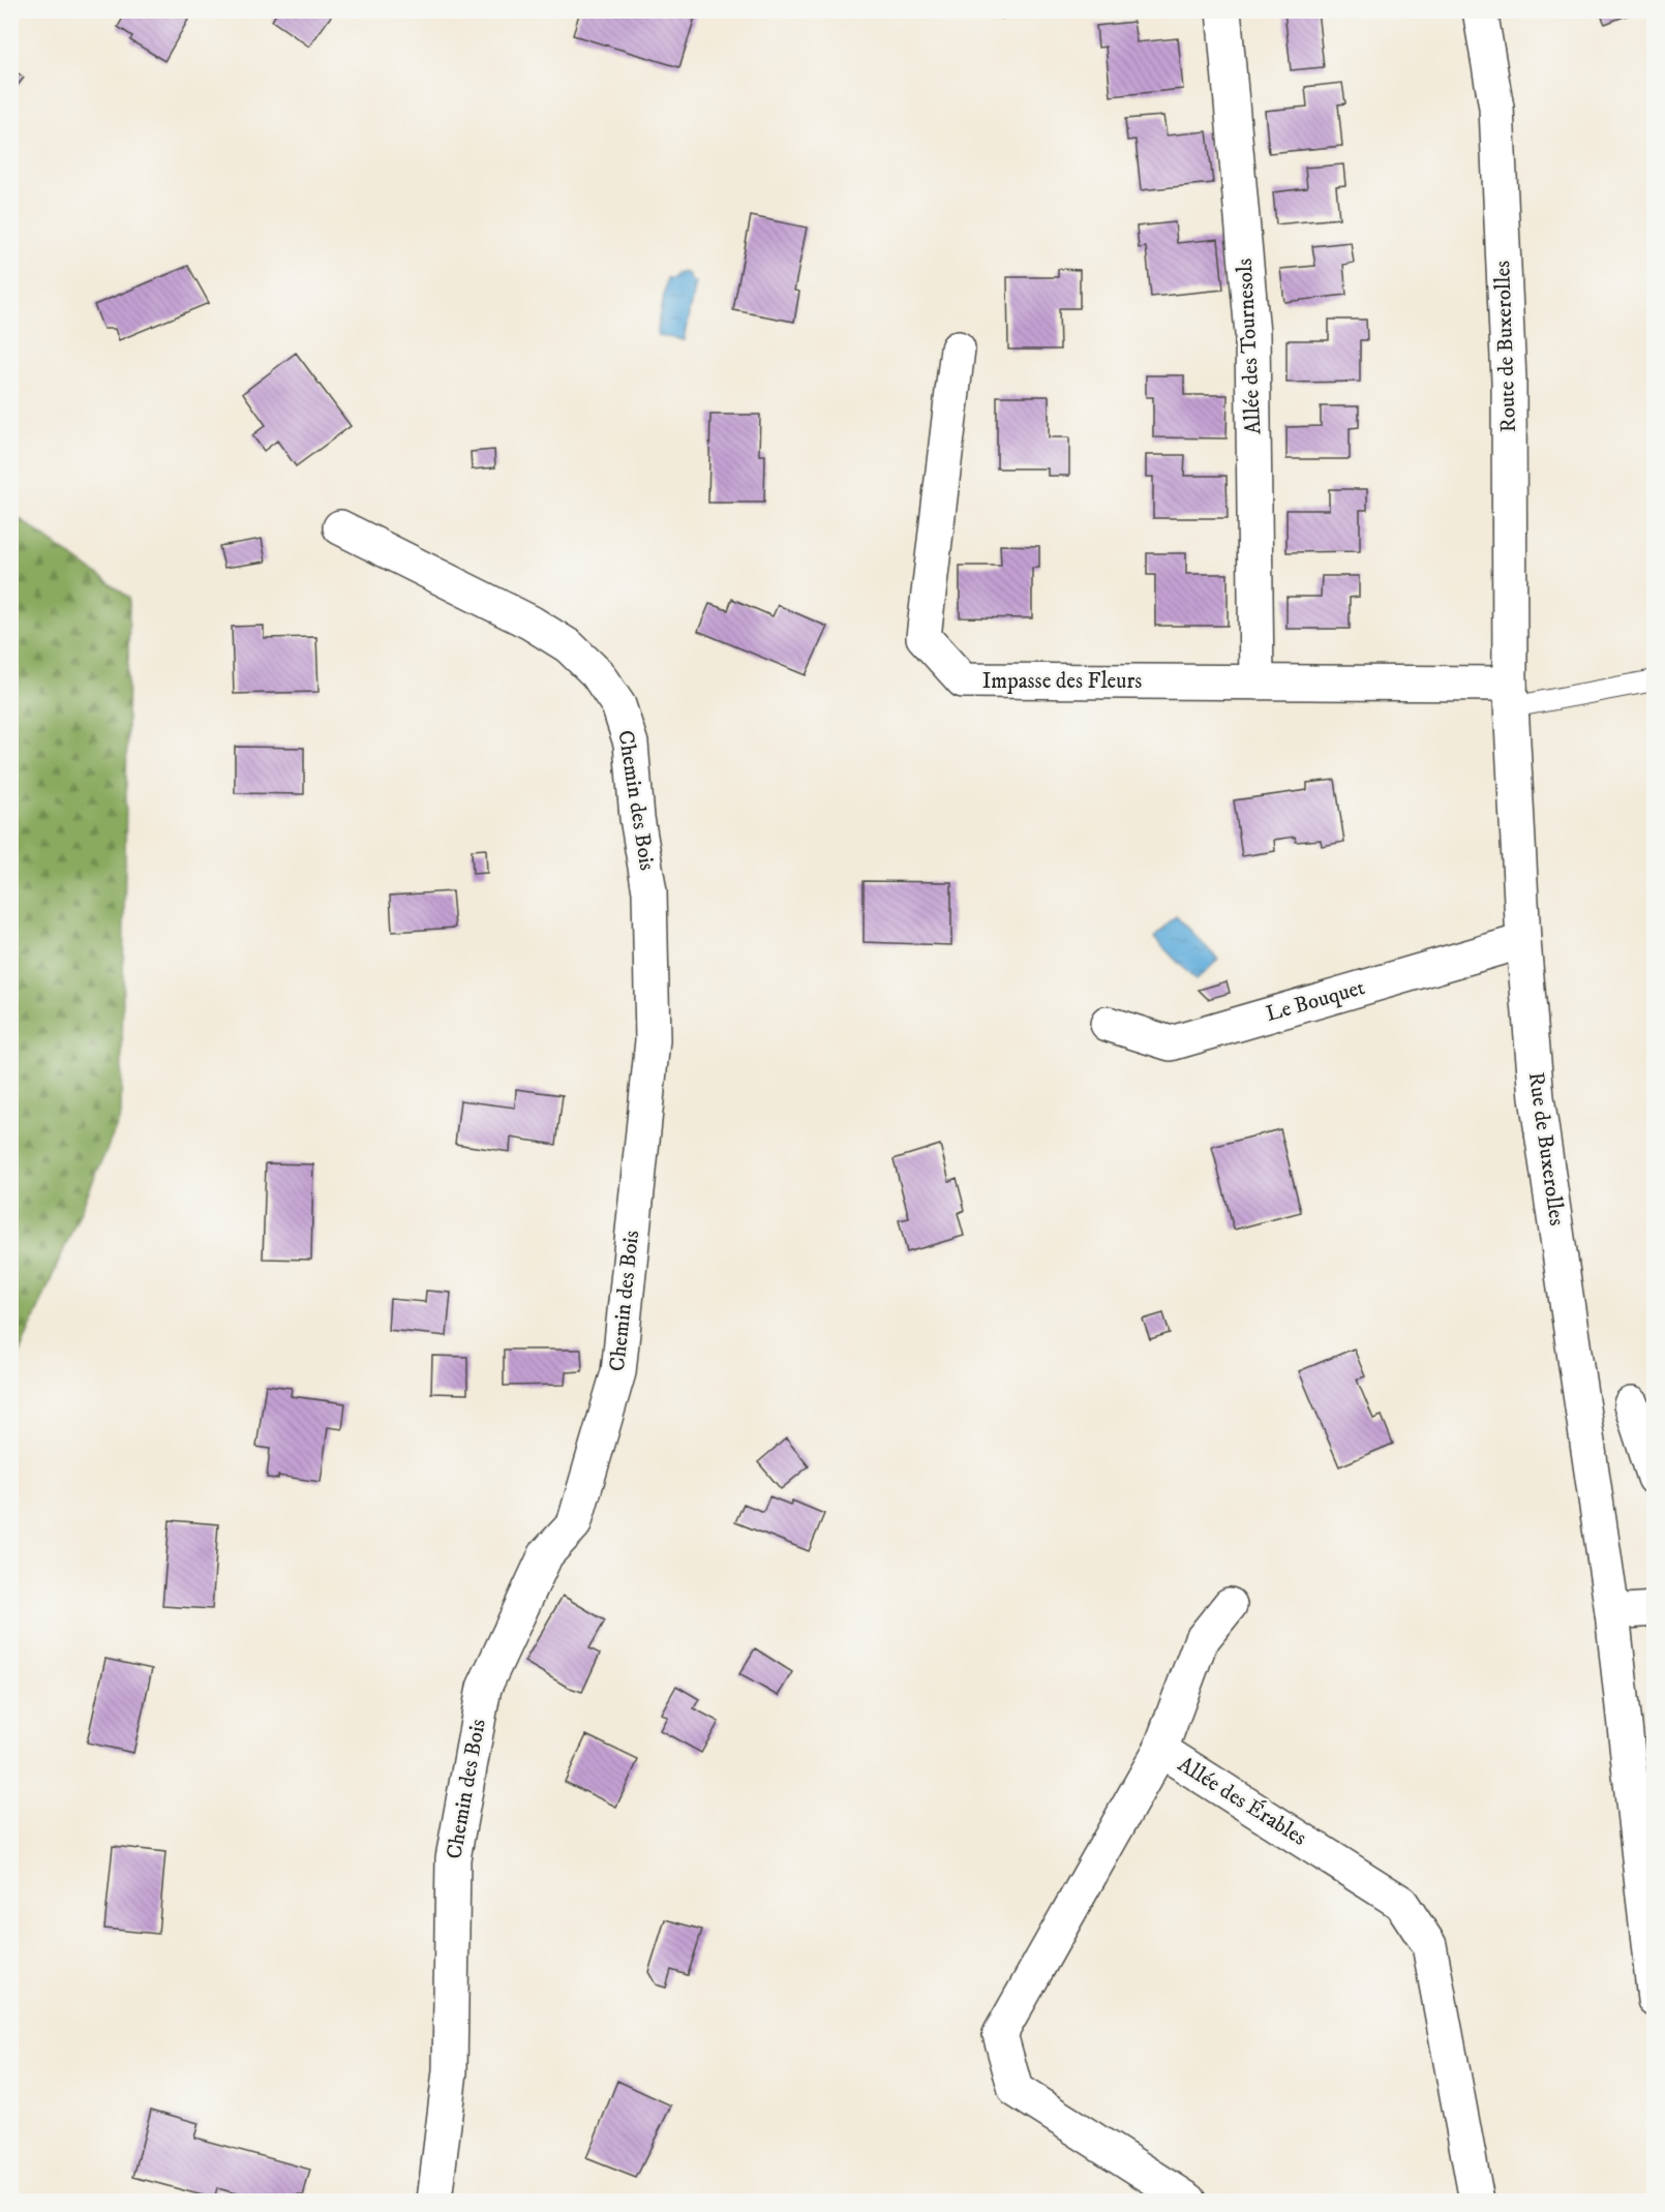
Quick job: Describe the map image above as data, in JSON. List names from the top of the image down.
{
  "streets": {
    "street": [
      "Allée des Tournesols",
      "Route de Buxerolles",
      "Impasse des Fleurs",
      "Chemin des Bois",
      "Le Bouquet",
      "Rue de Buxerolles",
      "Allée des Érables"
    ]
  },
  "crossings": [
    ["Allée des Tournesols", "Impasse des Fleurs"],
    ["Route de Buxerolles", "Impasse des Fleurs"],
    ["Route de Buxerolles", "Rue de Buxerolles"],
    ["Impasse des Fleurs", "Rue de Buxerolles"],
    ["Le Bouquet", "Rue de Buxerolles"]
  ]
}
